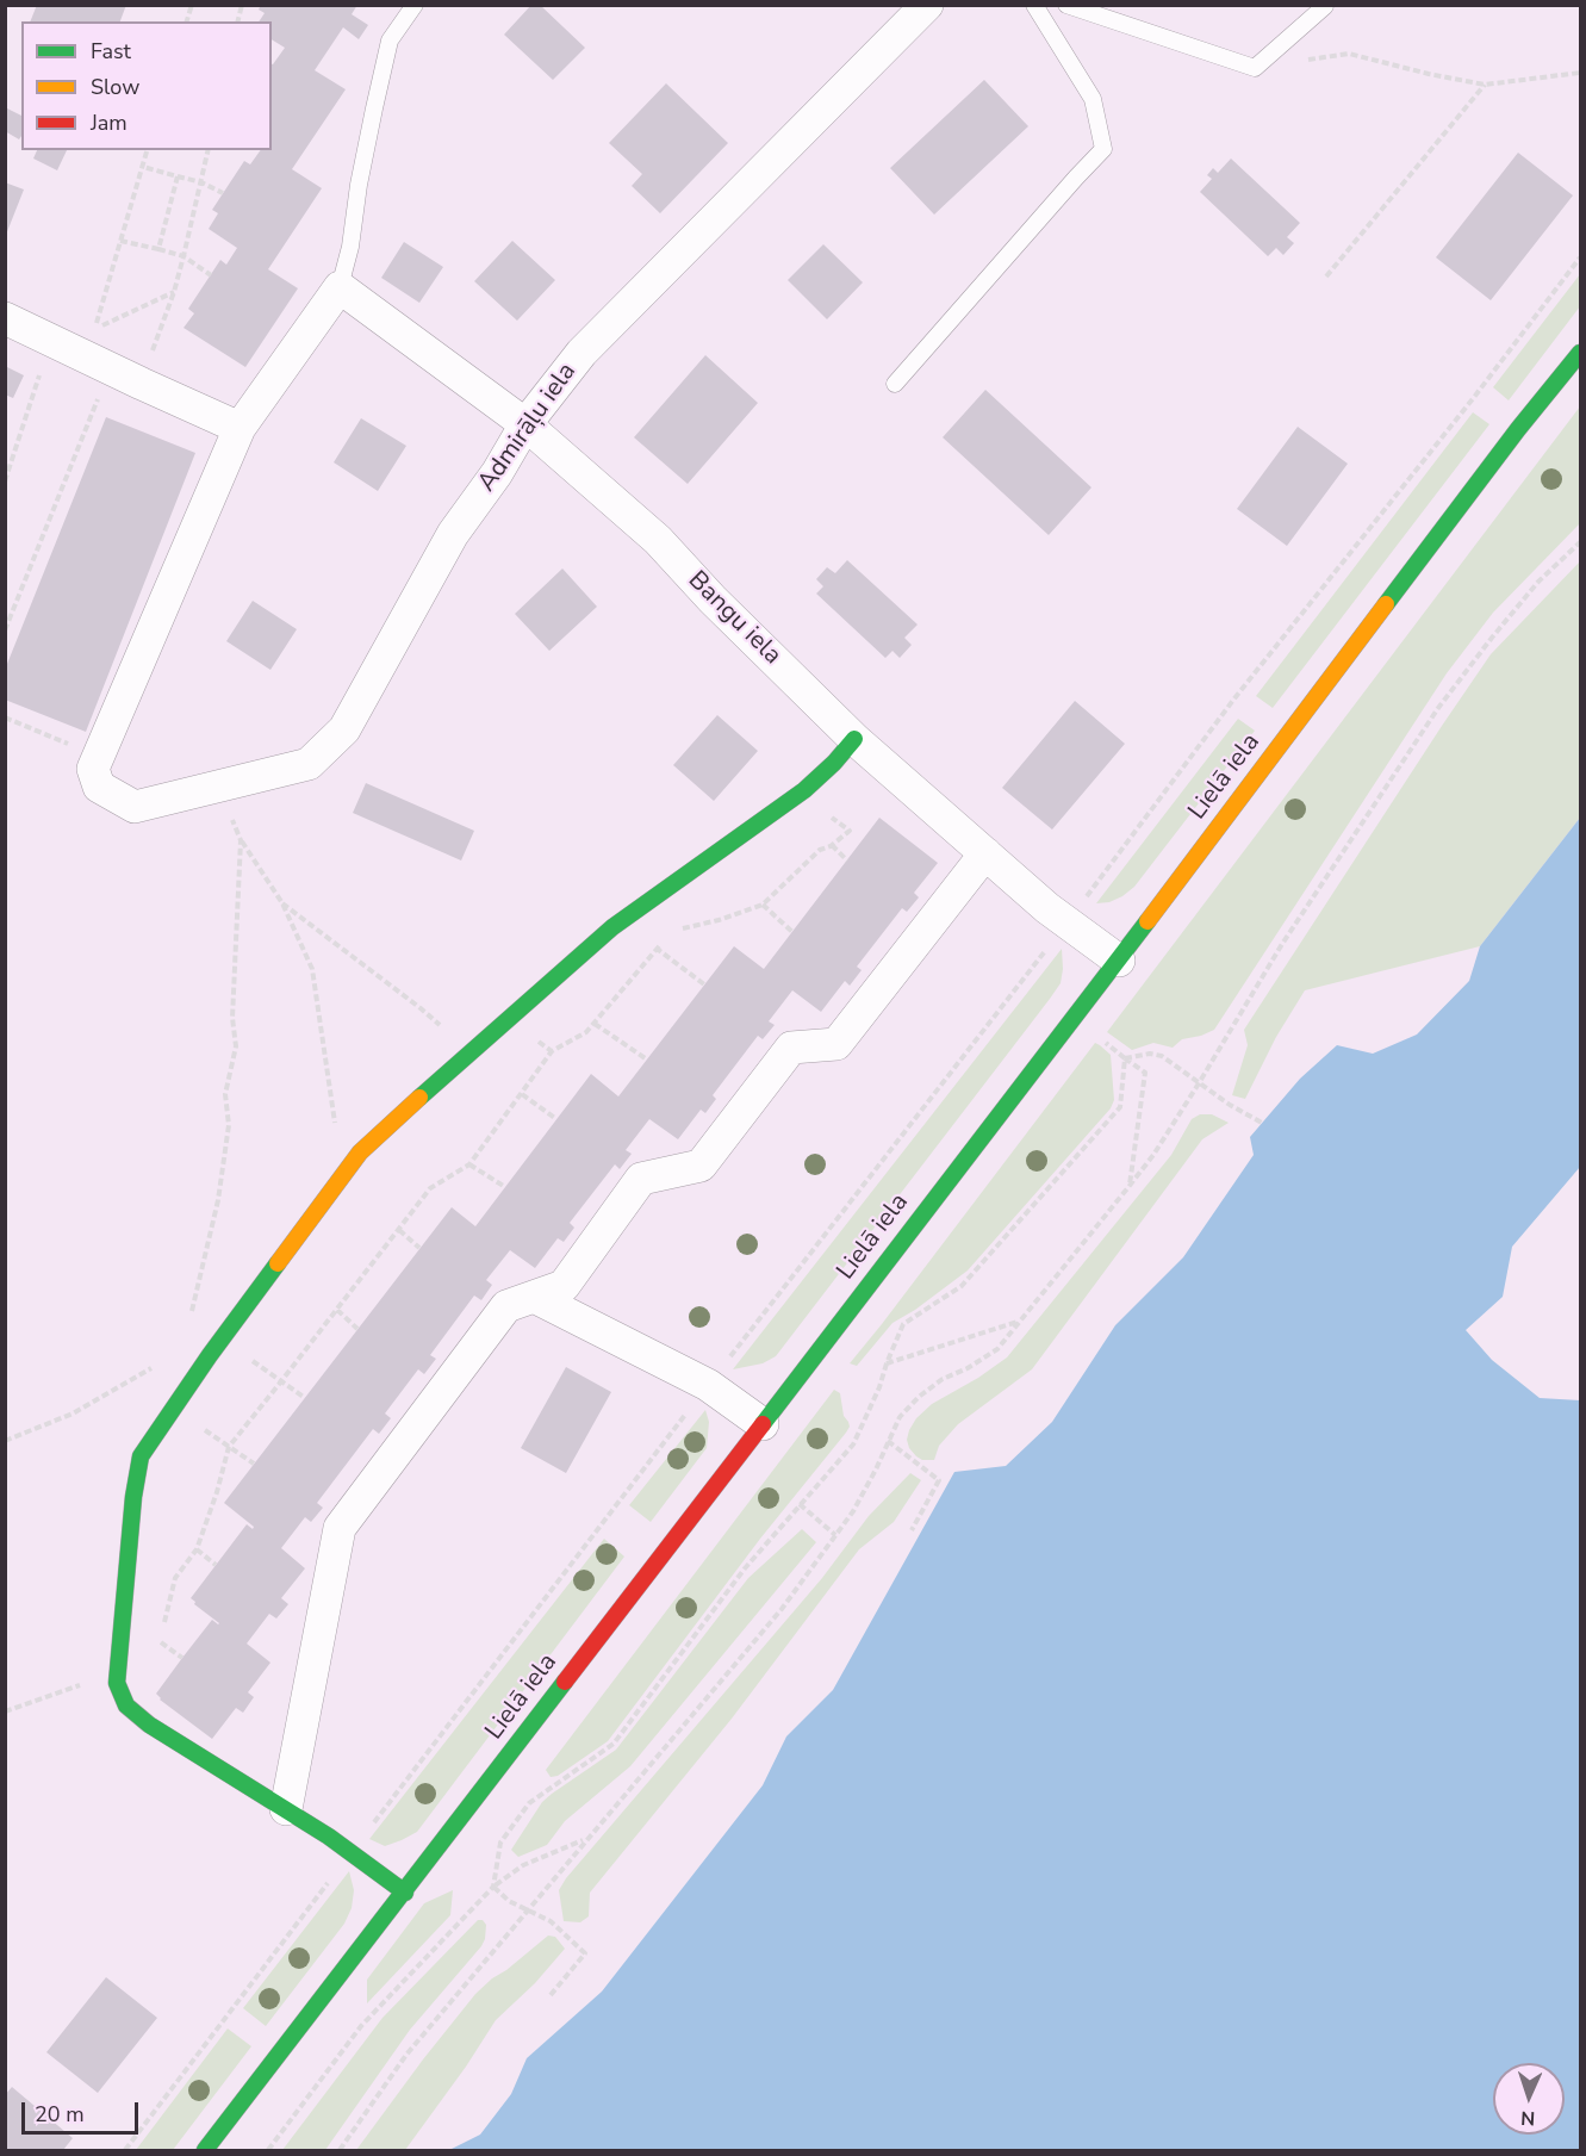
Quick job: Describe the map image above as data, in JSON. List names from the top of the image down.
{
  "streets": {
    "street": ["Admirāļu iela", "Bangu iela", "Lielā iela"]
  },
  "crossings": [
    ["Admirāļu iela", "Bangu iela"],
    ["Bangu iela", "Lielā iela"]
  ],
  "legend": ["Fast", "Slow", "Jam"],
  "scale_bar": "20 m",
  "north": "bottom"
}
